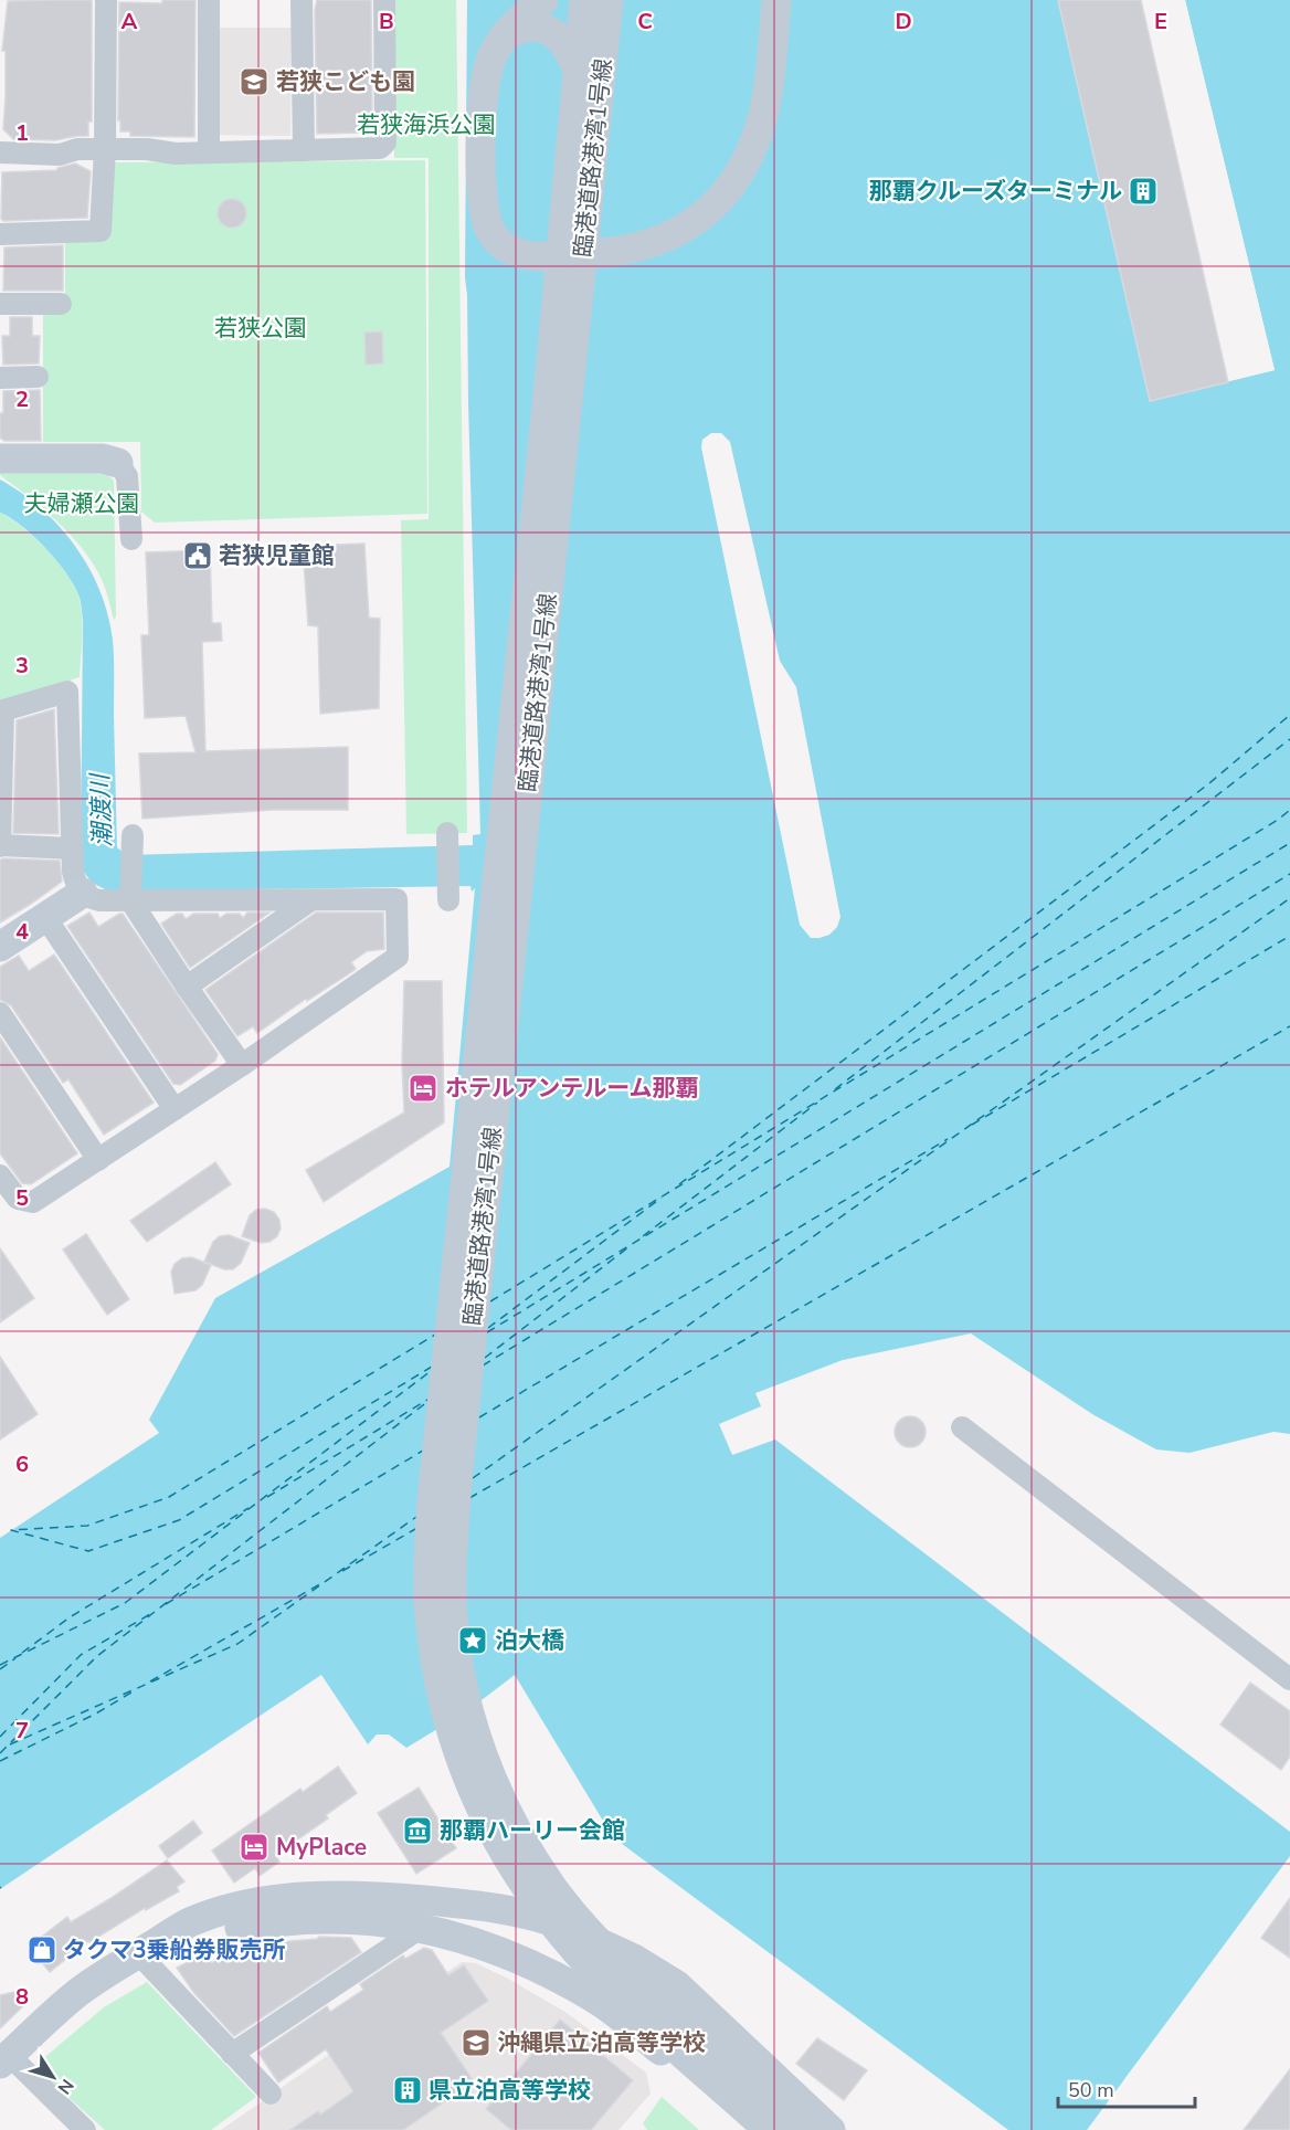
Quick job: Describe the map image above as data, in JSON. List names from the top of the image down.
{
  "streets": {
    "street": ["臨港道路港湾1号線"]
  },
  "water": ["潮渡川"],
  "parks": ["若狭海浜公園", "若狭公園", "夫婦瀬公園"],
  "places": {
    "school or university": ["若狭こども園", "沖縄県立泊高等学校"],
    "building": ["那覇クルーズターミナル", "県立泊高等学校"],
    "public building": ["若狭児童館"],
    "hotel": ["ホテルアンテルーム那覇", "MyPlace"],
    "place": ["泊大橋"],
    "museum": ["那覇ハーリー会館"],
    "shop": ["タクマ3乗船券販売所"]
  },
  "scale_bar": "50 m",
  "north": "bottom right",
  "grid": {
    "columns": [
      "A",
      "B",
      "C",
      "D",
      "E"
    ],
    "rows": [
      "1",
      "2",
      "3",
      "4",
      "5",
      "6",
      "7",
      "8"
    ]
  }
}
